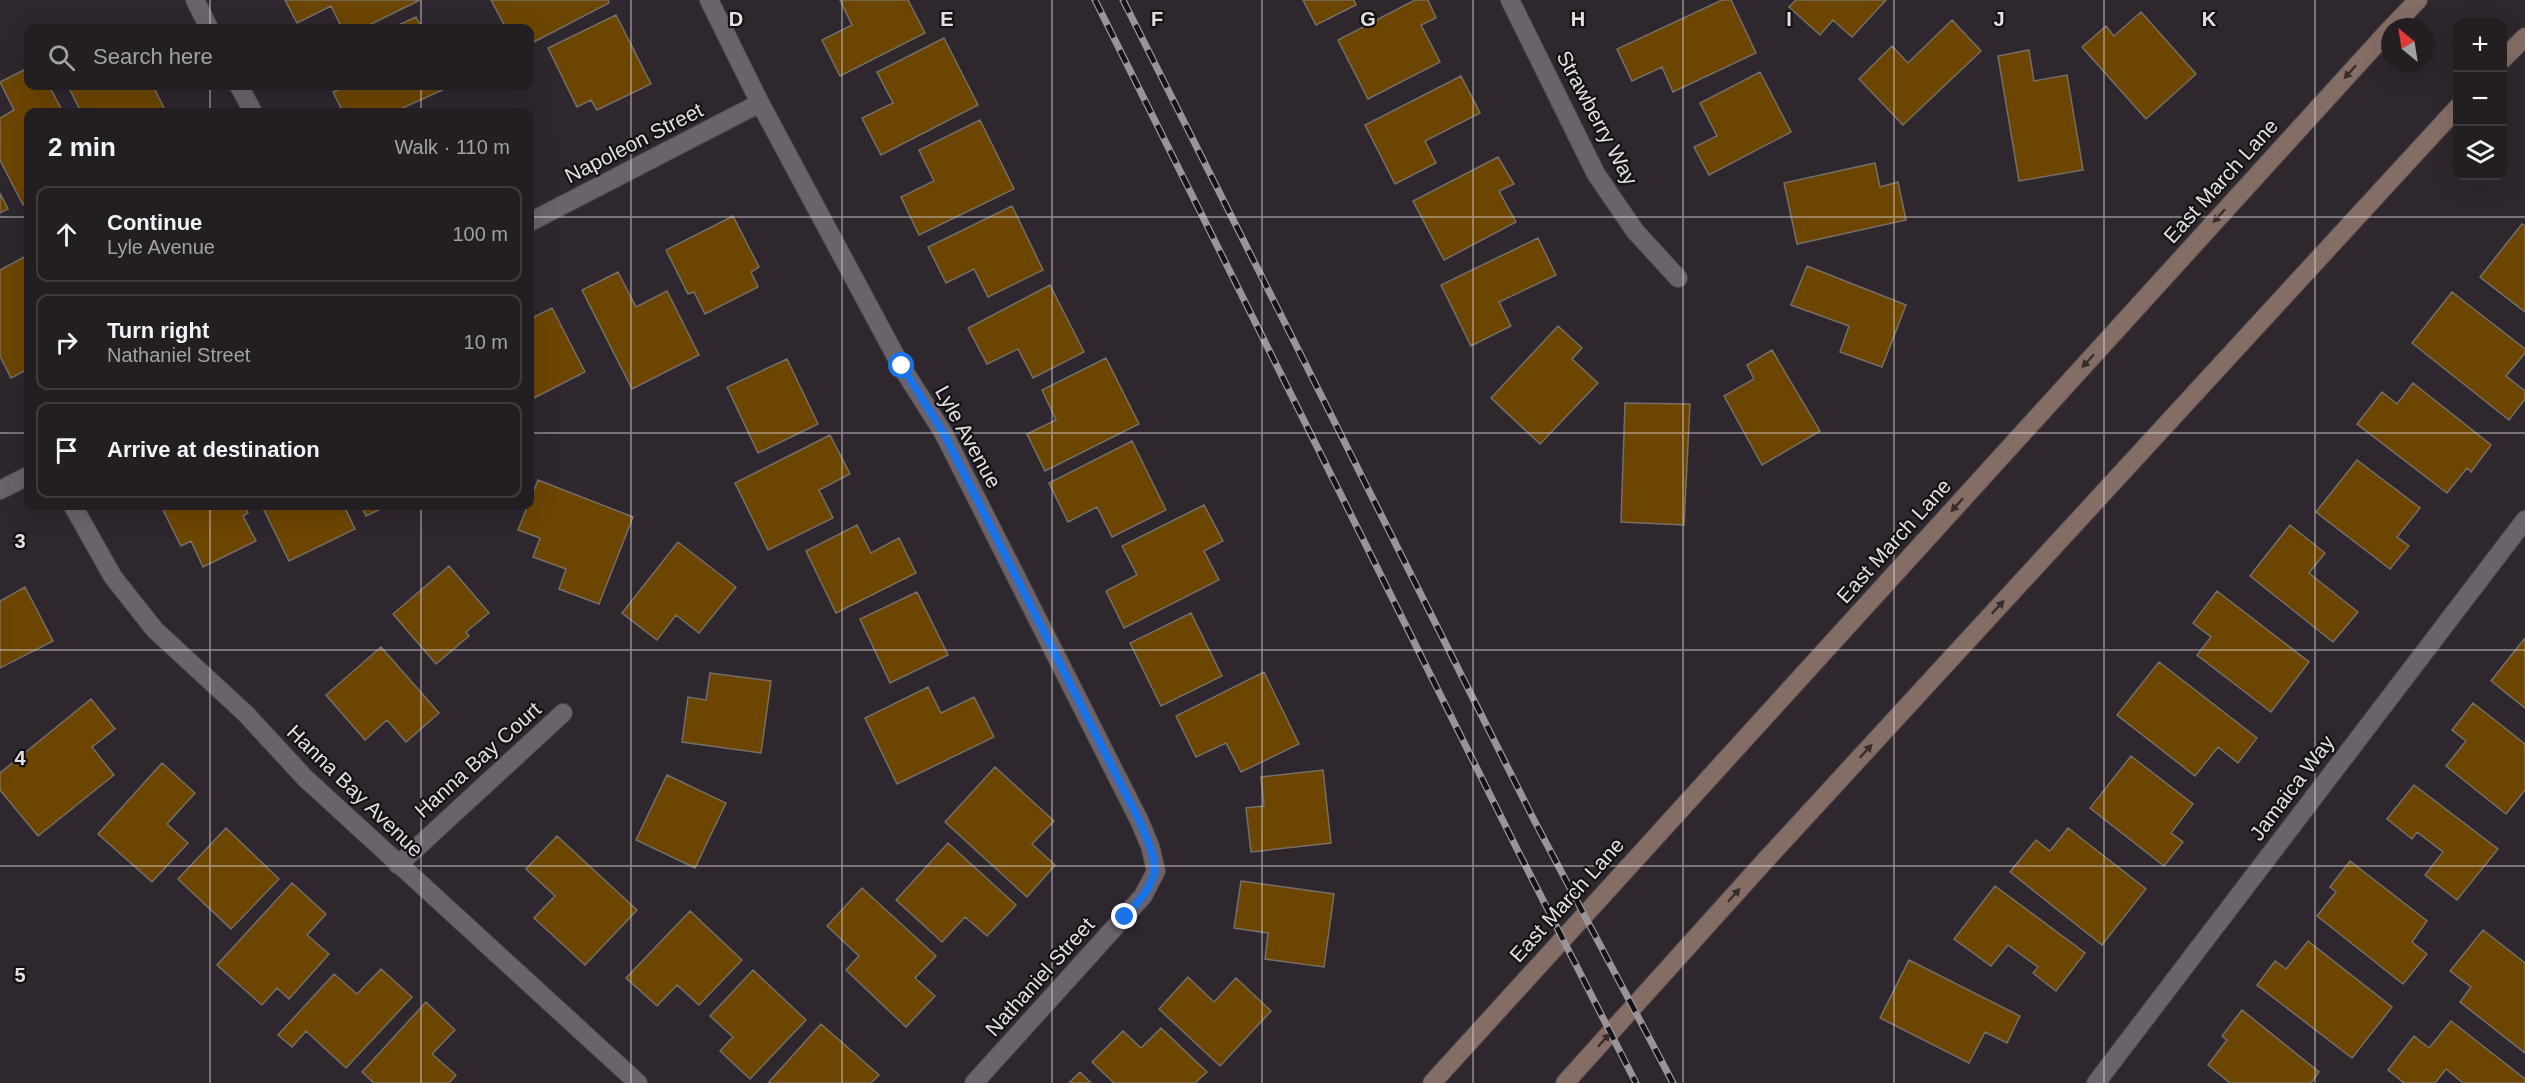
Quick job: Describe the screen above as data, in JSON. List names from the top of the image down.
{
  "streets": {
    "main road": ["East March Lane"],
    "street": [
      "Strawberry Way",
      "Napoleon Street",
      "Lyle Avenue",
      "Hanna Bay Court",
      "Jamaica Way",
      "Hanna Bay Avenue",
      "Nathaniel Street"
    ]
  },
  "crossings": [
    ["Napoleon Street", "Lyle Avenue"],
    ["Lyle Avenue", "Nathaniel Street"],
    ["Hanna Bay Court", "Hanna Bay Avenue"]
  ],
  "north": "top left",
  "page": {
    "map_buttons": ["+", "−"],
    "search": "Search here",
    "heading": ["2 min", "Walk · 110 m"],
    "list": [
      ["Continue", "Lyle Avenue", "100 m"],
      ["Turn right", "Nathaniel Street", "10 m"],
      "Arrive at destination"
    ]
  },
  "grid": {
    "columns": [
      "D",
      "E",
      "F",
      "G",
      "H",
      "I",
      "J",
      "K"
    ],
    "rows": ["3", "4", "5"]
  }
}
